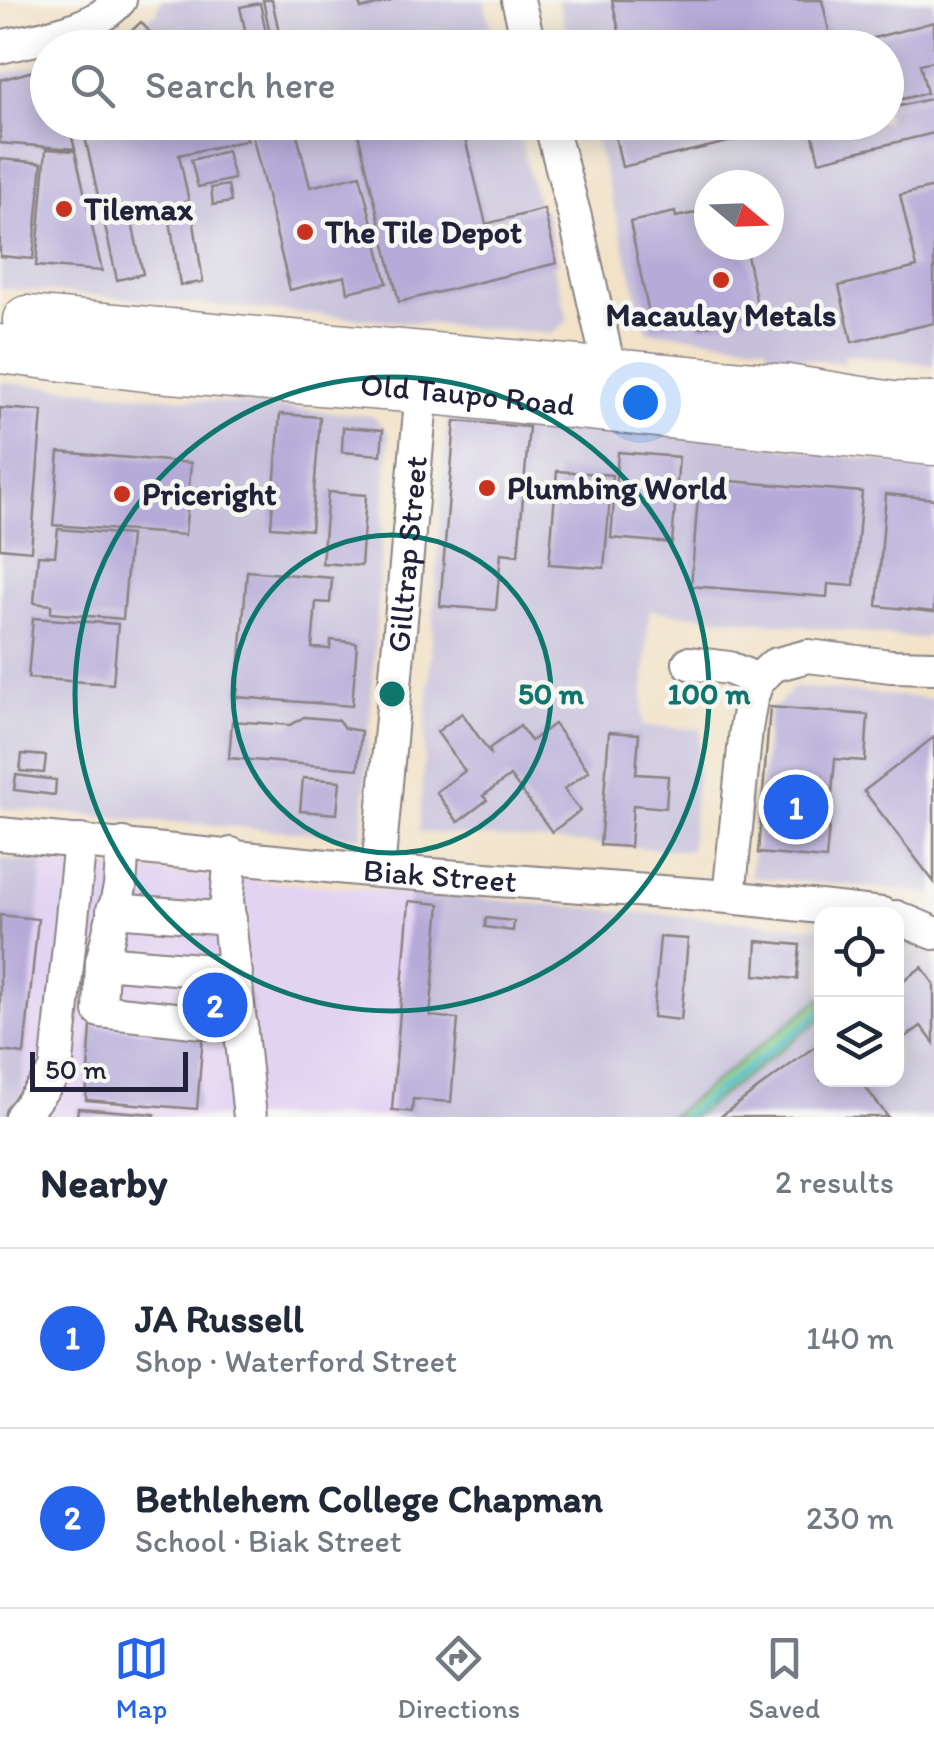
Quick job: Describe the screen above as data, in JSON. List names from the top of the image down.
{
  "streets": {
    "highway": ["Old Taupo Road"],
    "street": ["Gilltrap Street", "Biak Street"]
  },
  "crossings": [
    ["Old Taupo Road", "Gilltrap Street"],
    ["Gilltrap Street", "Biak Street"]
  ],
  "places": [
    "Tilemax",
    "The Tile Depot",
    "Macaulay Metals",
    "Plumbing World",
    "Priceright"
  ],
  "scale_bar": "50 m",
  "north": "right",
  "page": {
    "search": "Search here",
    "pins": ["1", "2"],
    "scale": "50 m",
    "heading": ["Nearby", "2 results"],
    "list": [
      {
        "mark": "1",
        "name": "JA Russell",
        "note": "Shop · Waterford Street",
        "value": "140 m"
      },
      {
        "mark": "2",
        "name": "Bethlehem College Chapman",
        "note": "School · Biak Street",
        "value": "230 m"
      }
    ],
    "nav": ["Map", "Directions", "Saved"]
  },
  "rings": ["50 m", "100 m"]
}
